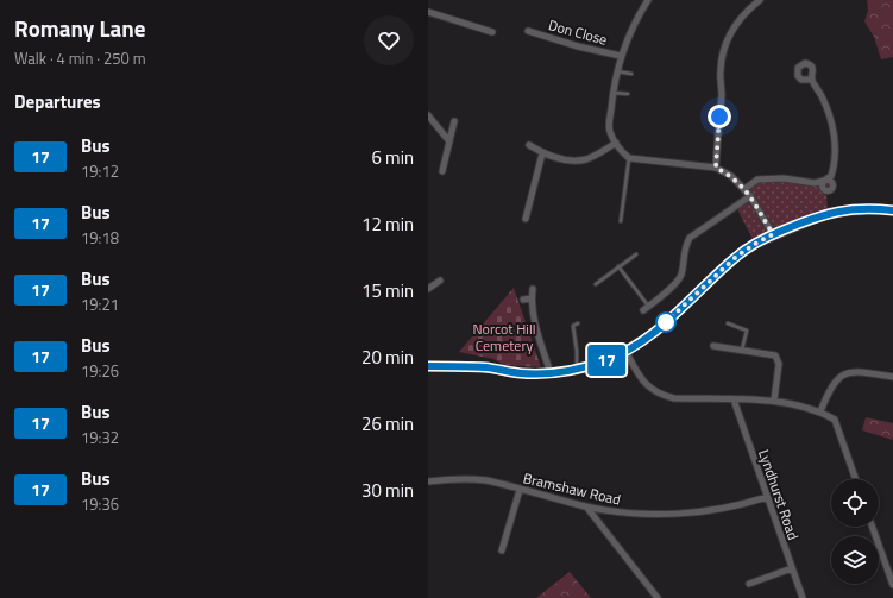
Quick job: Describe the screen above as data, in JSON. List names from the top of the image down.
{
  "streets": {
    "street": ["Don Close", "Bramshaw Road", "Lyndhurst Road"]
  },
  "crossings": [
    ["Bramshaw Road", "Lyndhurst Road"]
  ],
  "parks": ["Norcot Hill Cemetery"],
  "lines": ["bus line 17"],
  "page": {
    "heading": [
      ["Romany Lane", "Walk · 4 min · 250 m"],
      "Departures"
    ],
    "on_map": "17",
    "list": [
      {
        "mark": "17",
        "name": "Bus",
        "note": "19:12",
        "value": "6 min"
      },
      {
        "mark": "17",
        "name": "Bus",
        "note": "19:18",
        "value": "12 min"
      },
      {
        "mark": "17",
        "name": "Bus",
        "note": "19:21",
        "value": "15 min"
      },
      {
        "mark": "17",
        "name": "Bus",
        "note": "19:26",
        "value": "20 min"
      },
      {
        "mark": "17",
        "name": "Bus",
        "note": "19:32",
        "value": "26 min"
      },
      {
        "mark": "17",
        "name": "Bus",
        "note": "19:36",
        "value": "30 min"
      }
    ]
  }
}
